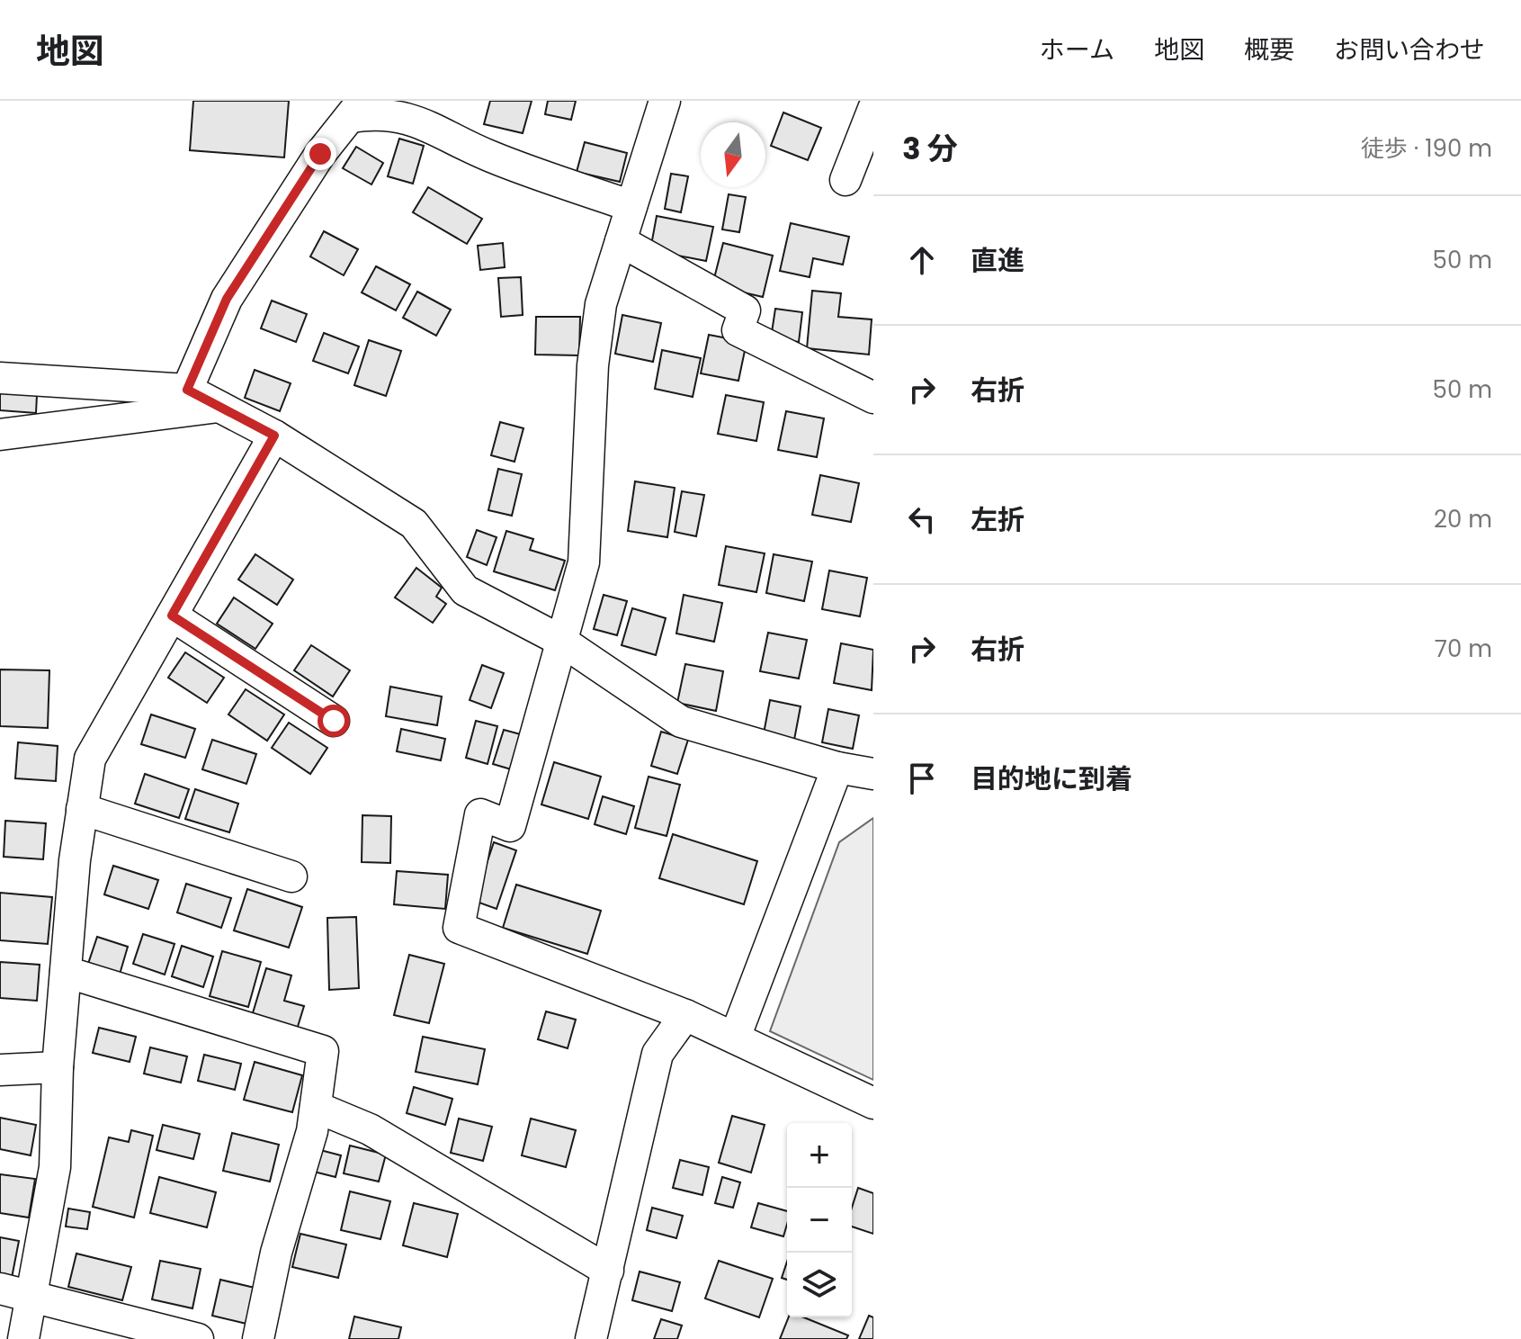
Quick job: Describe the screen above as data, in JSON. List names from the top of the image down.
{
  "north": "bottom",
  "page": {
    "header": "地図",
    "nav": [
      "ホーム",
      "地図",
      "概要",
      "お問い合わせ"
    ],
    "heading": ["3 分", "徒歩 · 190 m"],
    "list": [
      ["直進", "50 m"],
      ["右折", "50 m"],
      ["左折", "20 m"],
      ["右折", "70 m"],
      "目的地に到着"
    ],
    "map_buttons": ["+", "−"]
  }
}
